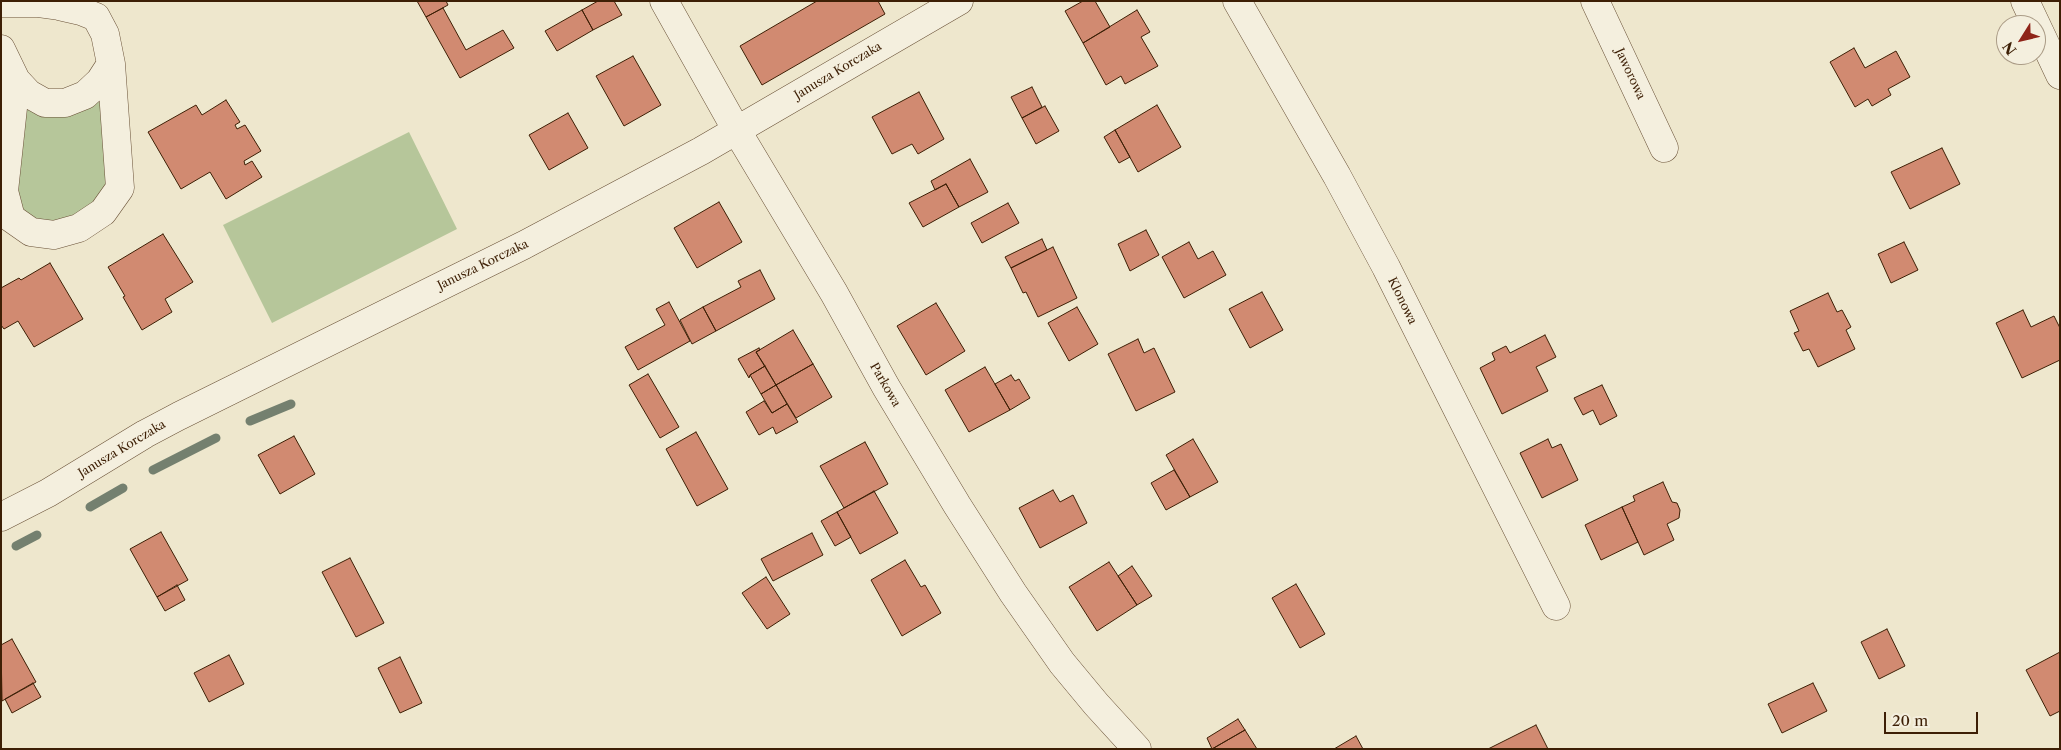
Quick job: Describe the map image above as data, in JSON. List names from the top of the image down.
{
  "streets": {
    "street": [
      "Janusza Korczaka",
      "Jaworowa",
      "Klonowa",
      "Parkowa"
    ]
  },
  "crossings": [
    ["Janusza Korczaka", "Parkowa"]
  ],
  "scale_bar": "20 m",
  "north": "bottom left"
}
